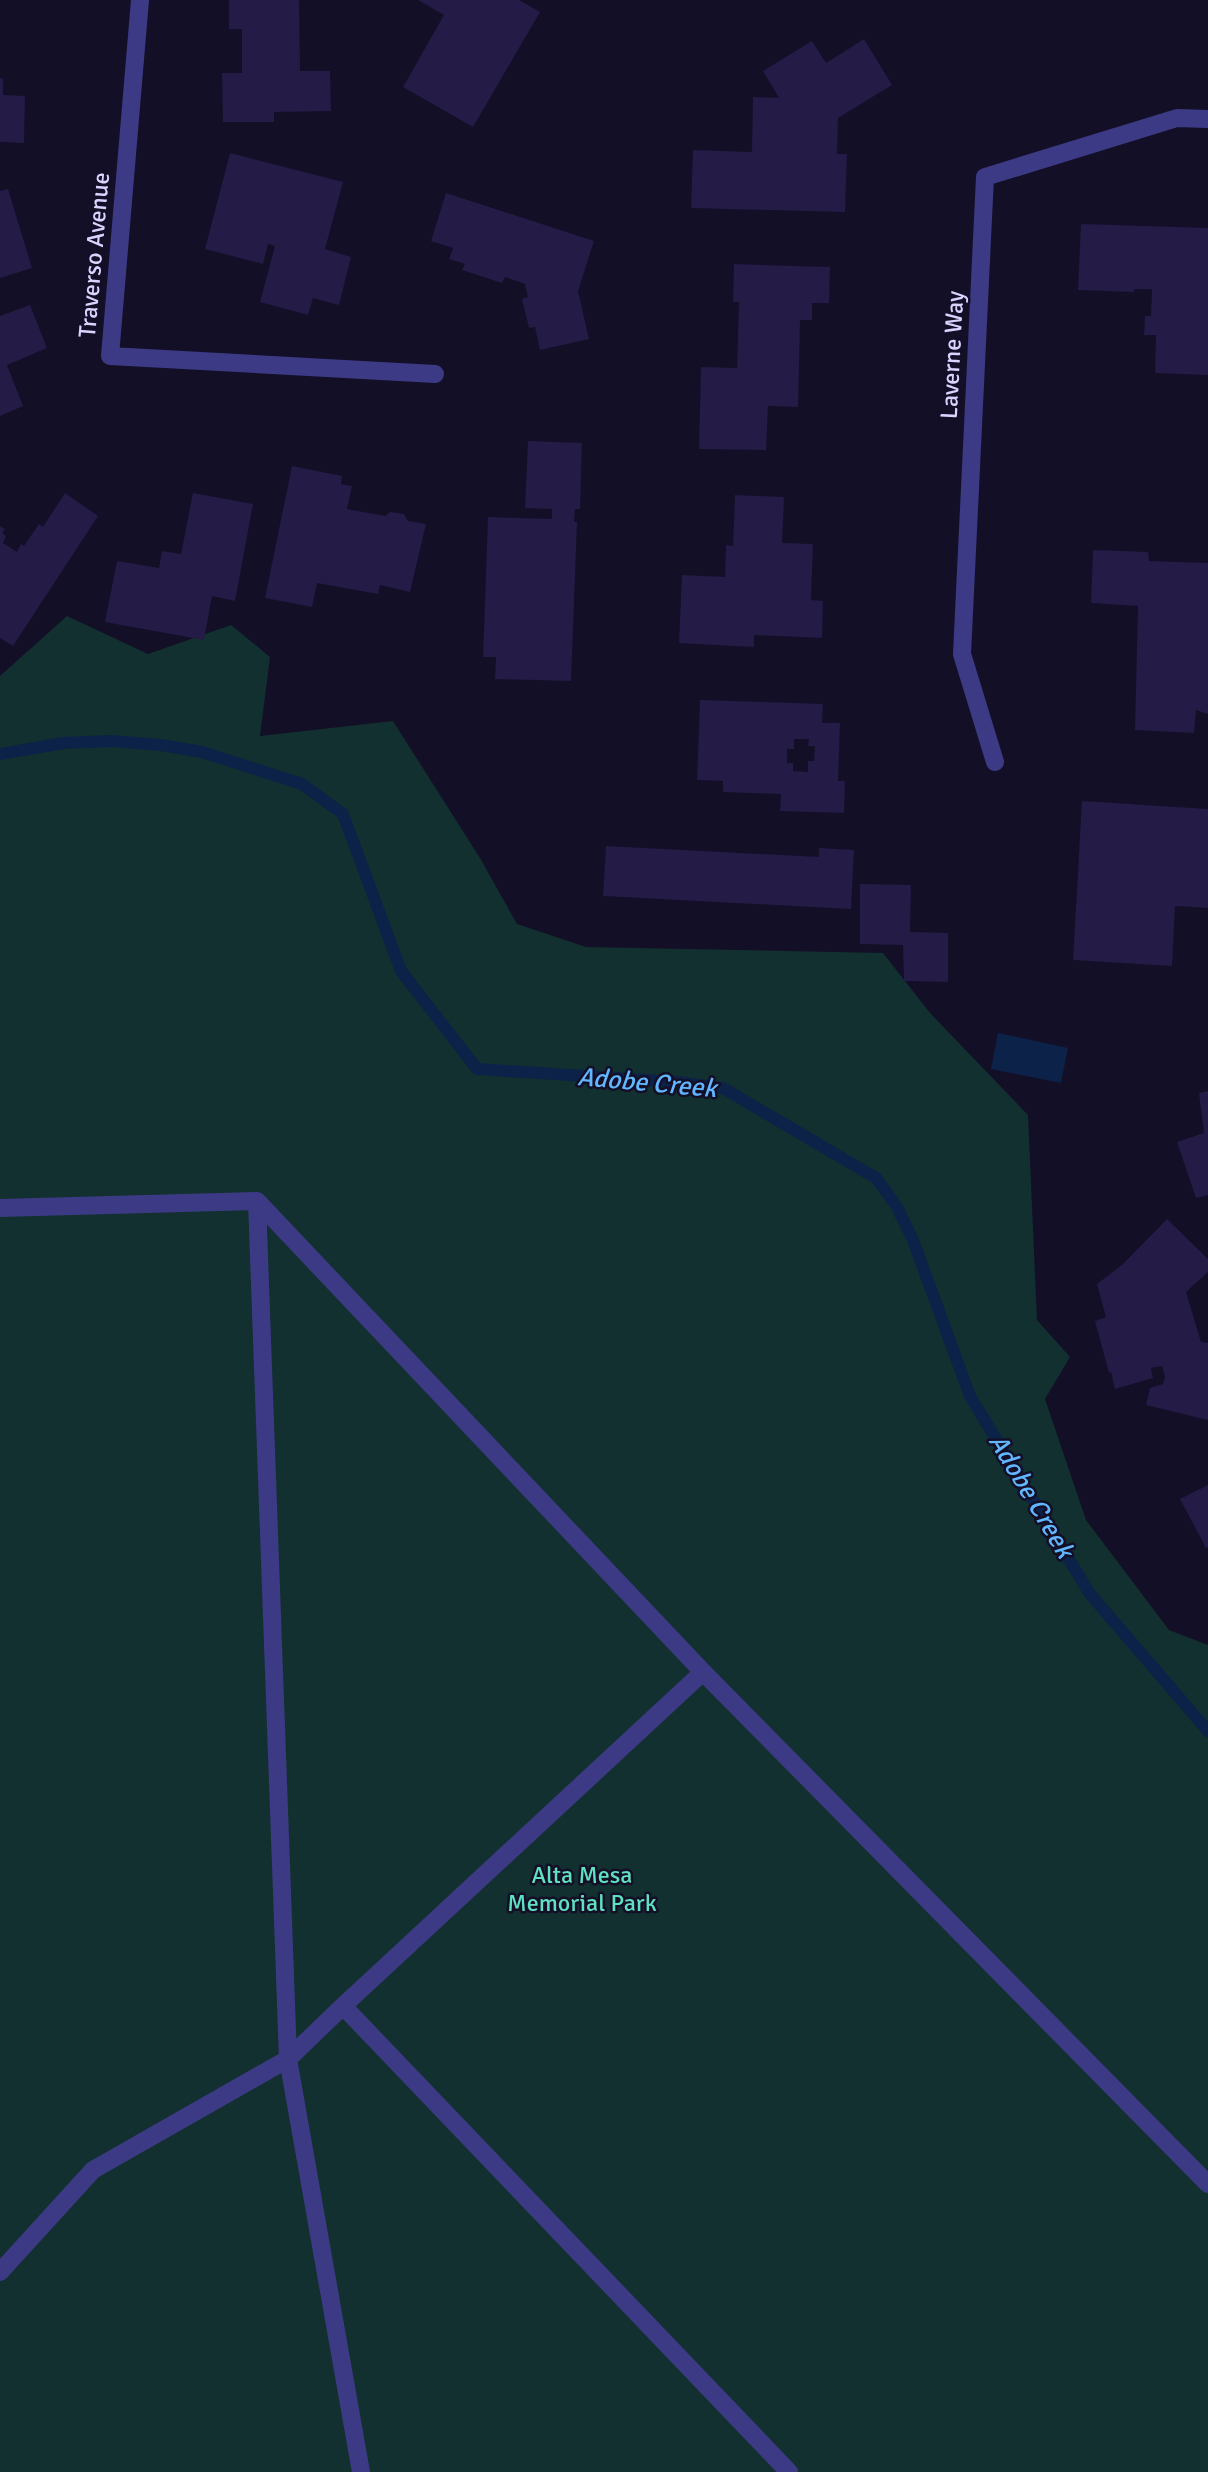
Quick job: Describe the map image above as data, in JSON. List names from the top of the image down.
{
  "streets": {
    "street": ["Traverso Avenue", "Laverne Way"]
  },
  "water": ["Adobe Creek"],
  "parks": ["Alta Mesa Memorial Park"]
}
